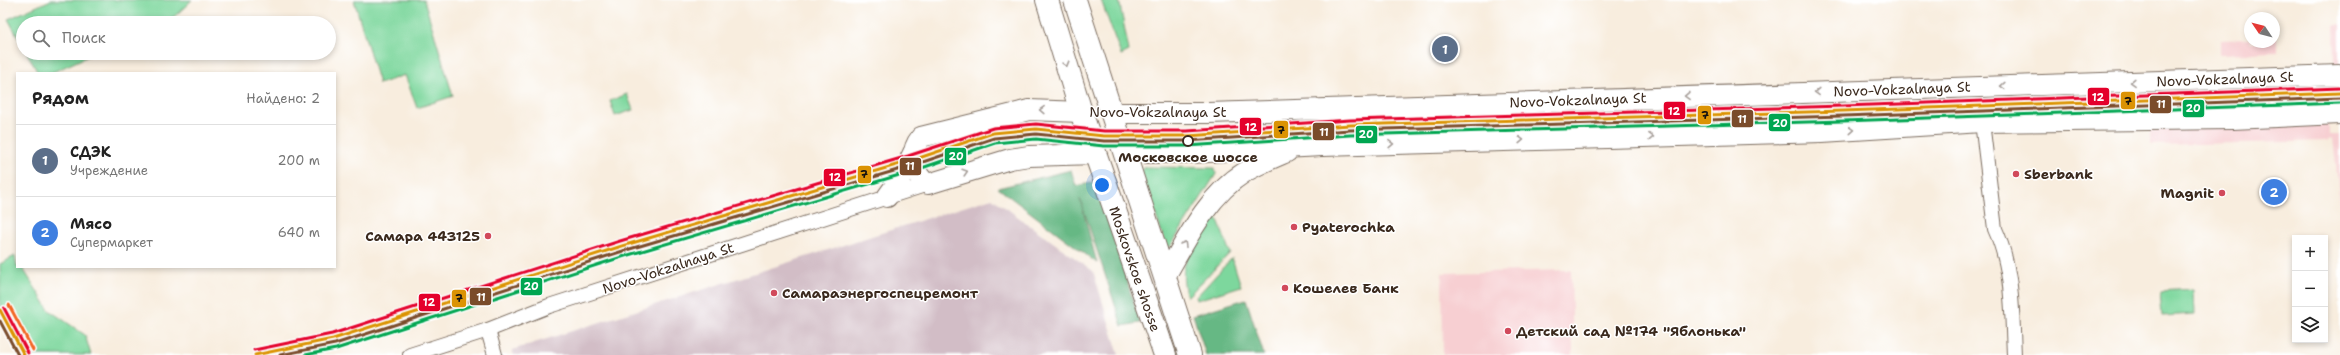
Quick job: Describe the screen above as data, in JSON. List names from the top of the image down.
{
  "streets": {
    "main road": ["Novo-Vokzalnaya St", "Moskovskoe shosse"]
  },
  "crossings": [
    ["Novo-Vokzalnaya St", "Moskovskoe shosse"]
  ],
  "places": [
    "Московское шоссе",
    "Sberbank",
    "Magnit",
    "Pyaterochka",
    "Самара 443125",
    "Кошелев Банк",
    "Самараэнергоспецремонт",
    "Детский сад №174 \"Яблонька\""
  ],
  "lines": [
    "transit line 12",
    "transit line 7",
    "transit line 11",
    "transit line 20"
  ],
  "north": "top left",
  "page": {
    "search": "Поиск",
    "pins": ["1", "2"],
    "heading": ["Рядом", "Найдено: 2"],
    "list": [
      {
        "mark": "1",
        "name": "СДЭК",
        "note": "Учреждение",
        "value": "200 m"
      },
      {
        "mark": "2",
        "name": "Мясо",
        "note": "Супермаркет",
        "value": "640 m"
      }
    ],
    "map_buttons": ["+", "−"]
  }
}
